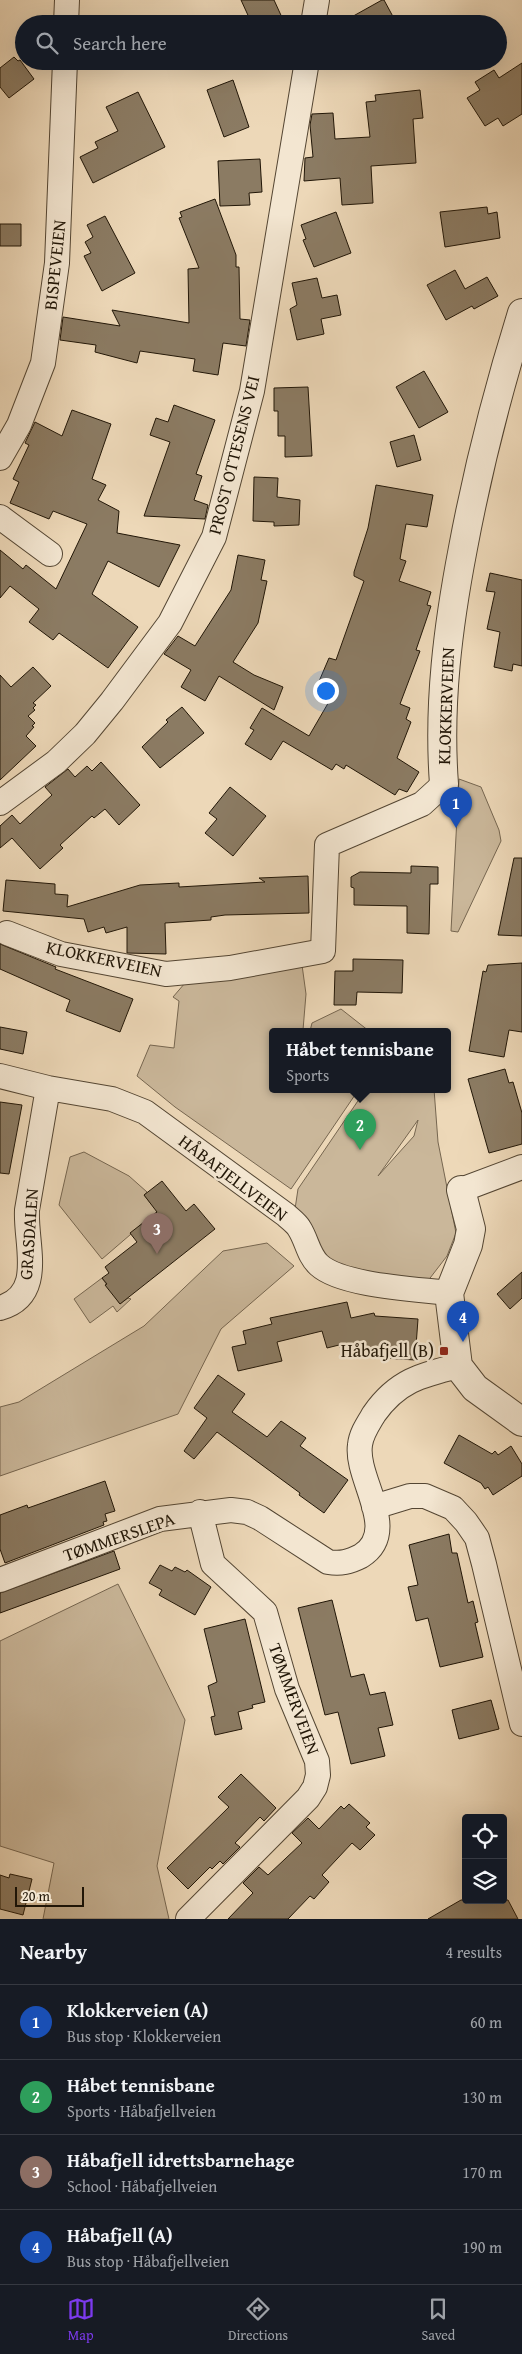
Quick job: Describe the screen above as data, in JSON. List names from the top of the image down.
{
  "streets": {
    "street": [
      "BISPEVEIEN",
      "PROST OTTESENS VEI",
      "KLOKKERVEIEN",
      "HÅBAFJELLVEIEN",
      "GRASDALEN",
      "TØMMERSLEPA",
      "TØMMERVEIEN"
    ]
  },
  "crossings": [
    ["HÅBAFJELLVEIEN", "GRASDALEN"],
    ["TØMMERSLEPA", "TØMMERVEIEN"]
  ],
  "places": {
    "transit": ["Håbafjell (B)"]
  },
  "scale_bar": "20 m",
  "page": {
    "search": "Search here",
    "pins": [
      "1",
      "2",
      "3",
      "4"
    ],
    "popup": ["Håbet tennisbane", "Sports"],
    "scale": "20 m",
    "heading": ["Nearby", "4 results"],
    "list": [
      {
        "mark": "1",
        "name": "Klokkerveien (A)",
        "note": "Bus stop · Klokkerveien",
        "value": "60 m"
      },
      {
        "mark": "2",
        "name": "Håbet tennisbane",
        "note": "Sports · Håbafjellveien",
        "value": "130 m"
      },
      {
        "mark": "3",
        "name": "Håbafjell idrettsbarnehage",
        "note": "School · Håbafjellveien",
        "value": "170 m"
      },
      {
        "mark": "4",
        "name": "Håbafjell (A)",
        "note": "Bus stop · Håbafjellveien",
        "value": "190 m"
      }
    ],
    "nav": ["Map", "Directions", "Saved"]
  }
}
